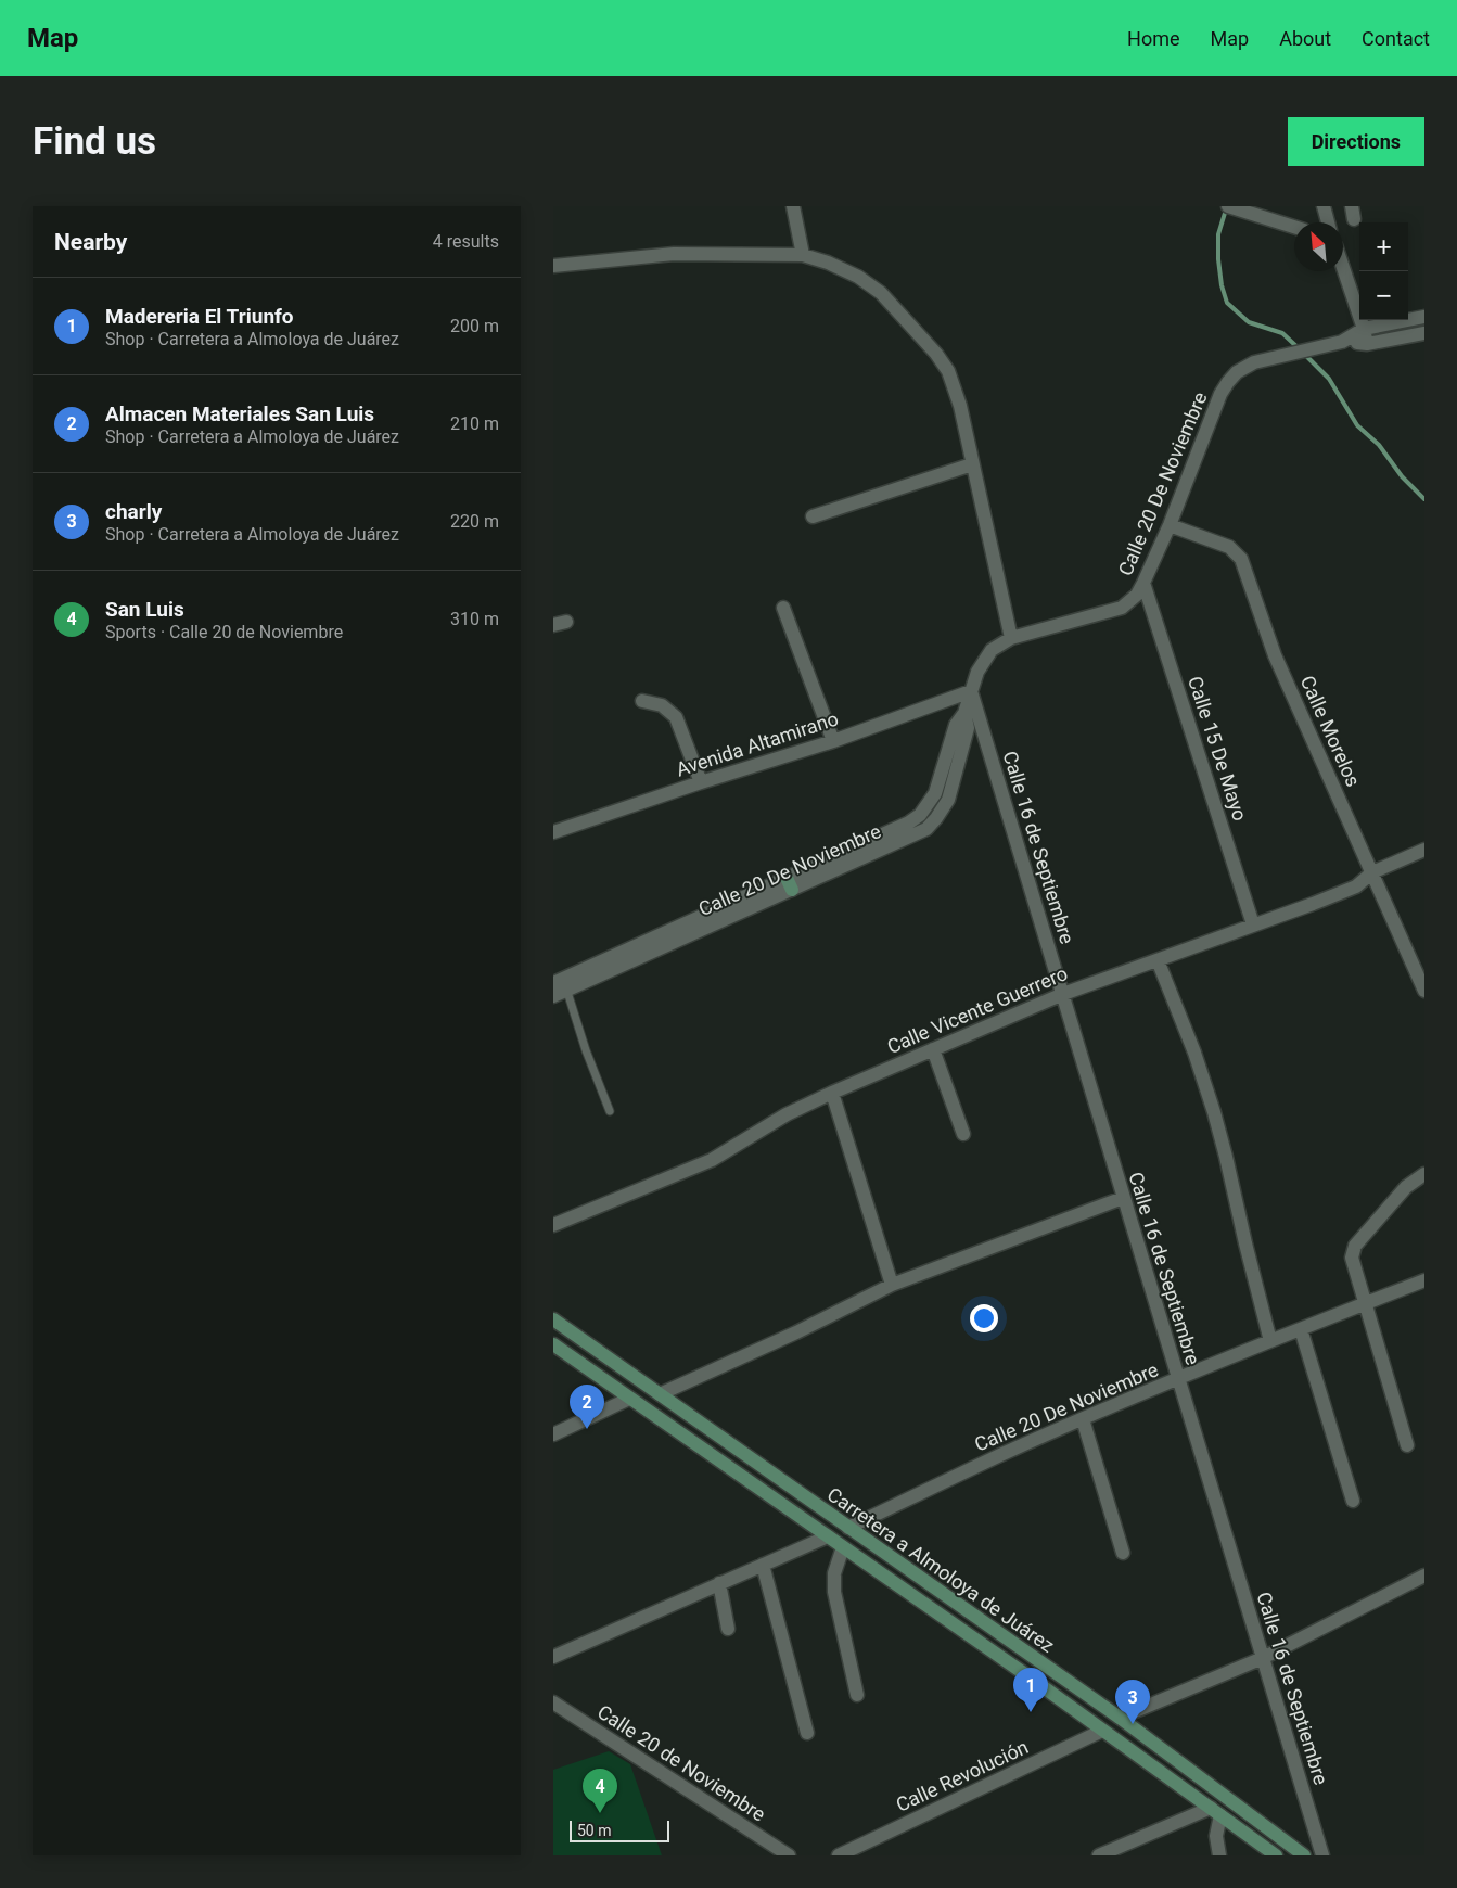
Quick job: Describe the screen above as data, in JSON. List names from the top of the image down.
{
  "streets": {
    "main road": ["Carretera a Almoloya de Juárez"],
    "street": [
      "Calle 20 De Noviembre",
      "Calle Morelos",
      "Avenida Altamirano",
      "Calle 15 De Mayo",
      "Calle 16 de Septiembre",
      "Calle Vicente Guerrero",
      "Calle 20 de Noviembre",
      "Calle Revolución"
    ]
  },
  "crossings": [
    ["Calle 20 De Noviembre", "Calle Morelos"],
    ["Calle 20 De Noviembre", "Avenida Altamirano"],
    ["Calle 20 De Noviembre", "Calle 15 De Mayo"],
    ["Calle 20 De Noviembre", "Calle 16 de Septiembre"],
    ["Calle 20 De Noviembre", "Carretera a Almoloya de Juárez"],
    ["Calle Morelos", "Calle Vicente Guerrero"],
    ["Avenida Altamirano", "Calle 16 de Septiembre"],
    ["Calle 15 De Mayo", "Calle Vicente Guerrero"],
    ["Calle 16 de Septiembre", "Calle Vicente Guerrero"],
    ["Carretera a Almoloya de Juárez", "Calle Revolución"]
  ],
  "scale_bar": "50 m",
  "north": "top left",
  "page": {
    "header": "Map",
    "nav": [
      "Home",
      "Map",
      "About",
      "Contact"
    ],
    "buttons": "Directions",
    "title": "Find us",
    "heading": ["Nearby", "4 results"],
    "map_buttons": ["+", "−"],
    "list": [
      {
        "mark": "1",
        "name": "Madereria El Triunfo",
        "note": "Shop · Carretera a Almoloya de Juárez",
        "value": "200 m"
      },
      {
        "mark": "2",
        "name": "Almacen Materiales San Luis",
        "note": "Shop · Carretera a Almoloya de Juárez",
        "value": "210 m"
      },
      {
        "mark": "3",
        "name": "charly",
        "note": "Shop · Carretera a Almoloya de Juárez",
        "value": "220 m"
      },
      {
        "mark": "4",
        "name": "San Luis",
        "note": "Sports · Calle 20 de Noviembre",
        "value": "310 m"
      }
    ],
    "pins": [
      "2",
      "1",
      "3",
      "4"
    ],
    "scale": "50 m"
  }
}
